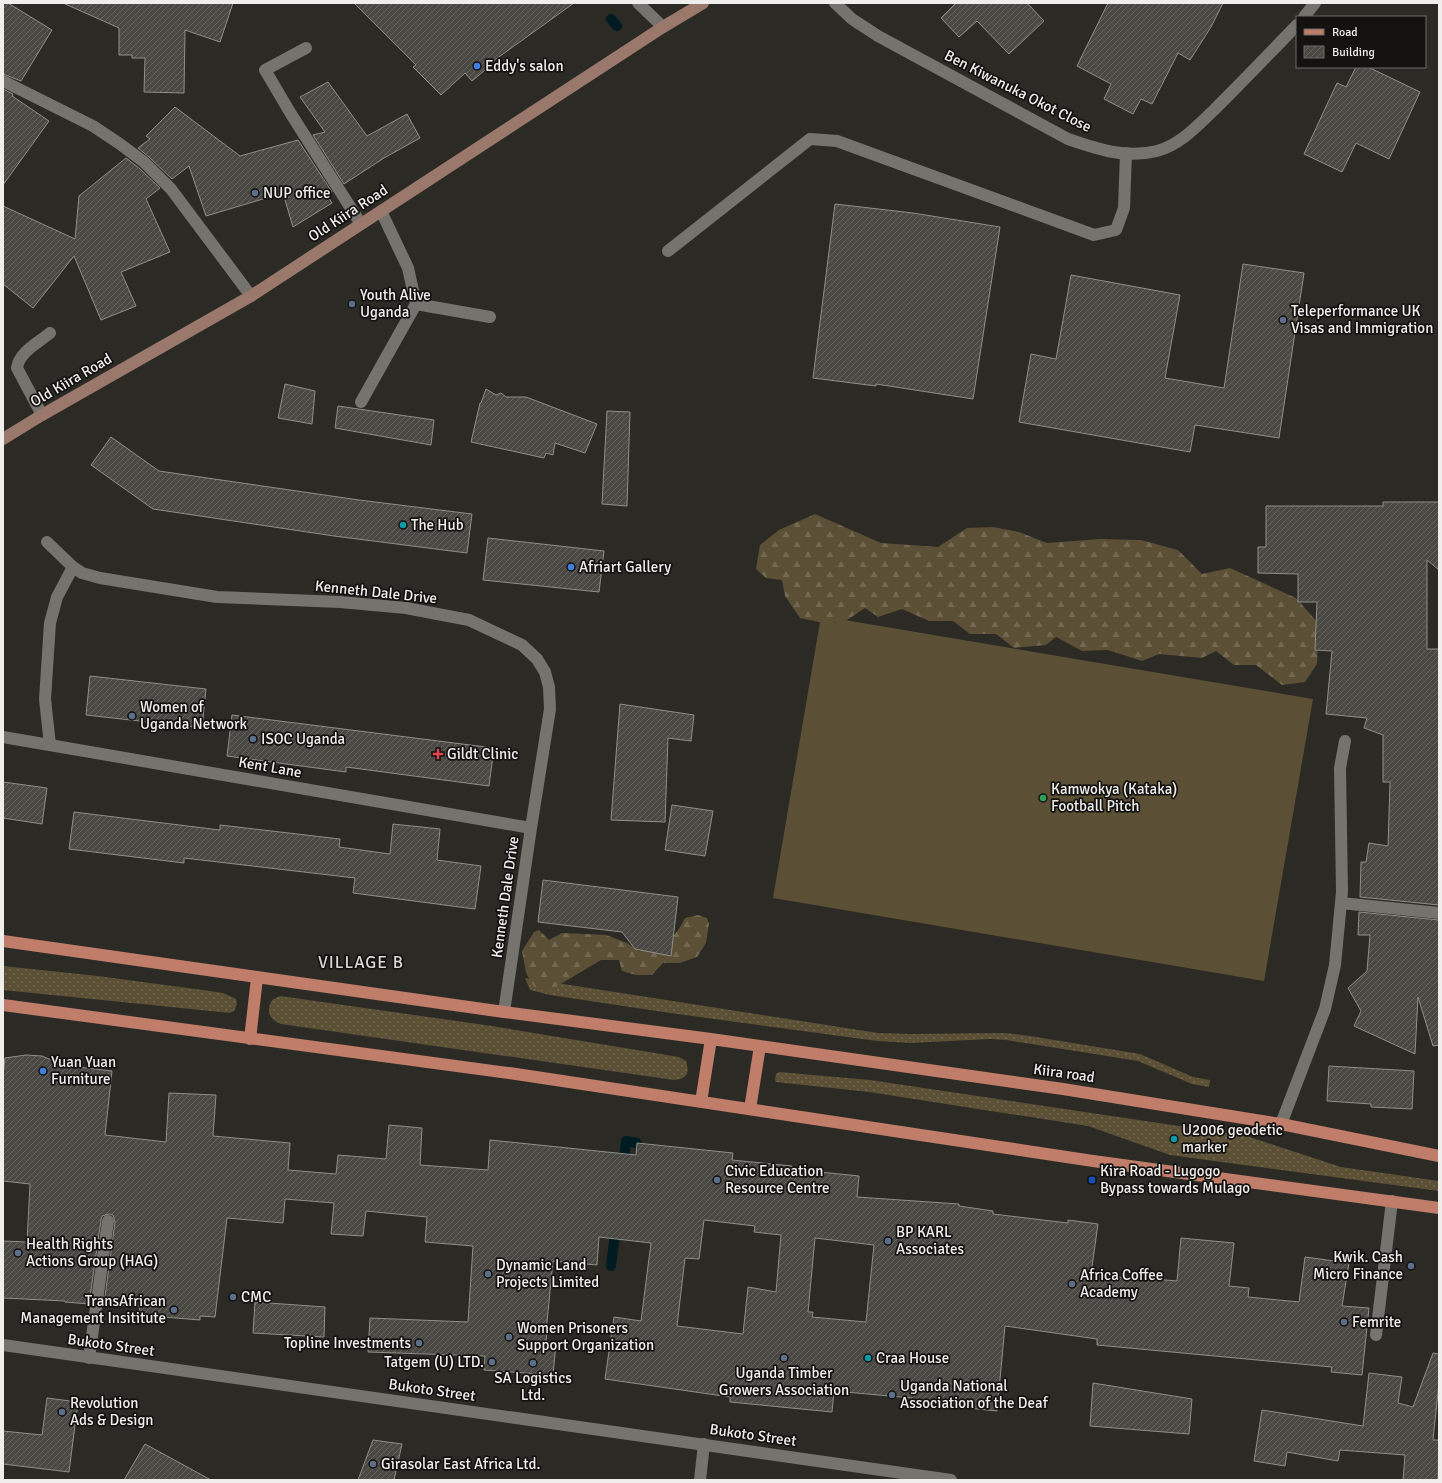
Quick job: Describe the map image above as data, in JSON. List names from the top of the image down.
{
  "streets": {
    "main road": ["Kiira road"],
    "street": [
      "Ben Kiwanuka Okot Close",
      "Old Kiira Road",
      "Kenneth Dale Drive",
      "Kent Lane",
      "Bukoto Street"
    ]
  },
  "crossings": [
    ["Kenneth Dale Drive", "Kent Lane"],
    ["Kenneth Dale Drive", "Kiira road"]
  ],
  "districts": ["VILLAGE B"],
  "places": {
    "other": [
      "Eddy's salon",
      "NUP office",
      "Youth Alive Uganda",
      "Teleperformance UK Visas and Immigration",
      "The Hub",
      "Afriart Gallery",
      "Women of Uganda Network",
      "ISOC Uganda",
      "Kamwokya (Kataka) Football Pitch",
      "Yuan Yuan Furniture",
      "U2006 geodetic marker",
      "Civic Education Resource Centre",
      "BP KARL Associates",
      "Health Rights Actions Group (HAG)",
      "Kwik. Cash Micro Finance",
      "Dynamic Land Projects Limited",
      "Africa Coffee Academy",
      "CMC",
      "TransAfrican Management Insititute",
      "Femrite",
      "Women Prisoners Support Organization",
      "Topline Investments",
      "Uganda Timber Growers Association",
      "Craa House",
      "Tatgem (U) LTD.",
      "SA Logistics Ltd.",
      "Uganda National Association of the Deaf",
      "Revolution Ads & Design",
      "Girasolar East Africa Ltd."
    ],
    "health": ["Gildt Clinic"],
    "transit": ["Kira Road - Lugogo Bypass towards Mulago"]
  },
  "legend": ["Road", "Building"]
}
